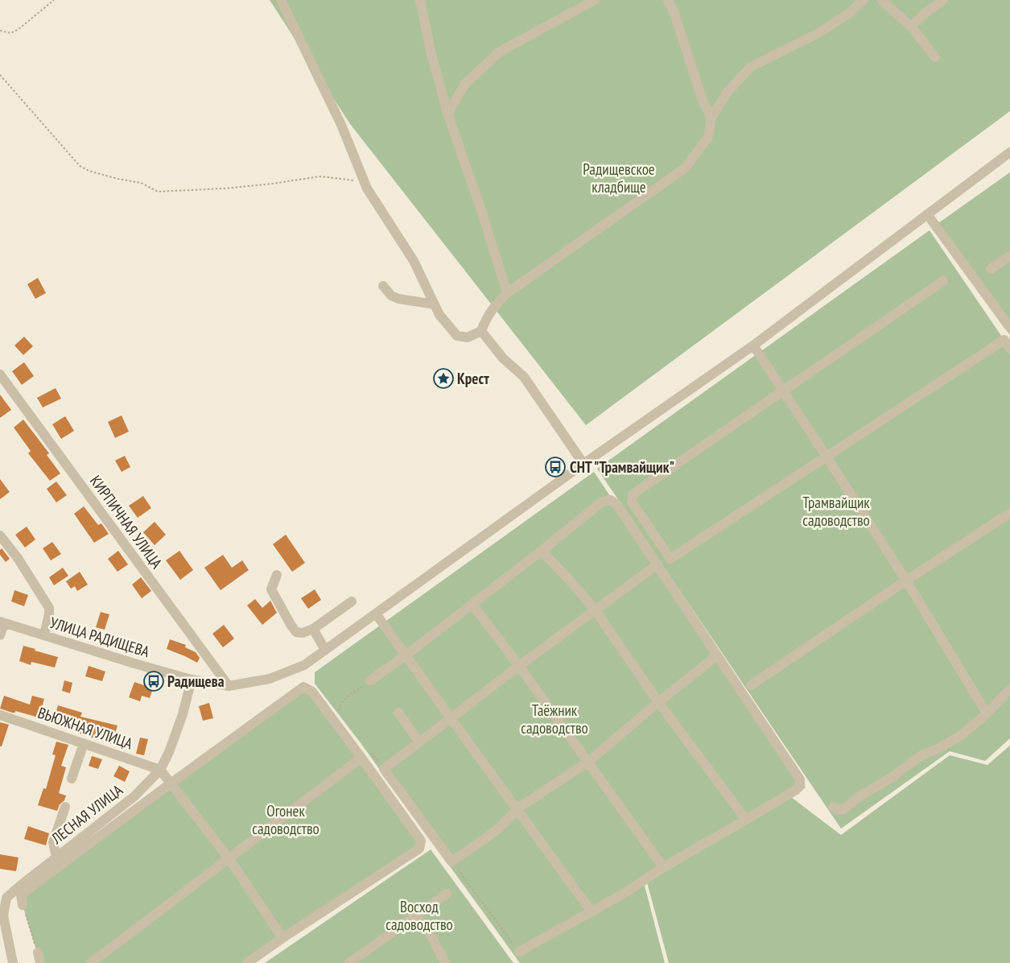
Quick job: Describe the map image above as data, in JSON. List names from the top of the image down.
{
  "streets": {
    "street": [
      "КИРПИЧНАЯ УЛИЦА",
      "УЛИЦА РАДИЩЕВА",
      "ВЬЮЖНАЯ УЛИЦА",
      "ЛЕСНАЯ УЛИЦА"
    ]
  },
  "crossings": [
    ["КИРПИЧНАЯ УЛИЦА", "УЛИЦА РАДИЩЕВА"],
    ["УЛИЦА РАДИЩЕВА", "ЛЕСНАЯ УЛИЦА"],
    ["ВЬЮЖНАЯ УЛИЦА", "ЛЕСНАЯ УЛИЦА"]
  ],
  "parks": [
    "Радищевское кладбище",
    "Трамвайщик садоводство",
    "Таёжник садоводство",
    "Огонек садоводство",
    "Восход садоводство"
  ],
  "places": {
    "place": ["Крест"],
    "bus stop": ["СНТ \"Трамвайщик\"", "Радищева"]
  }
}
